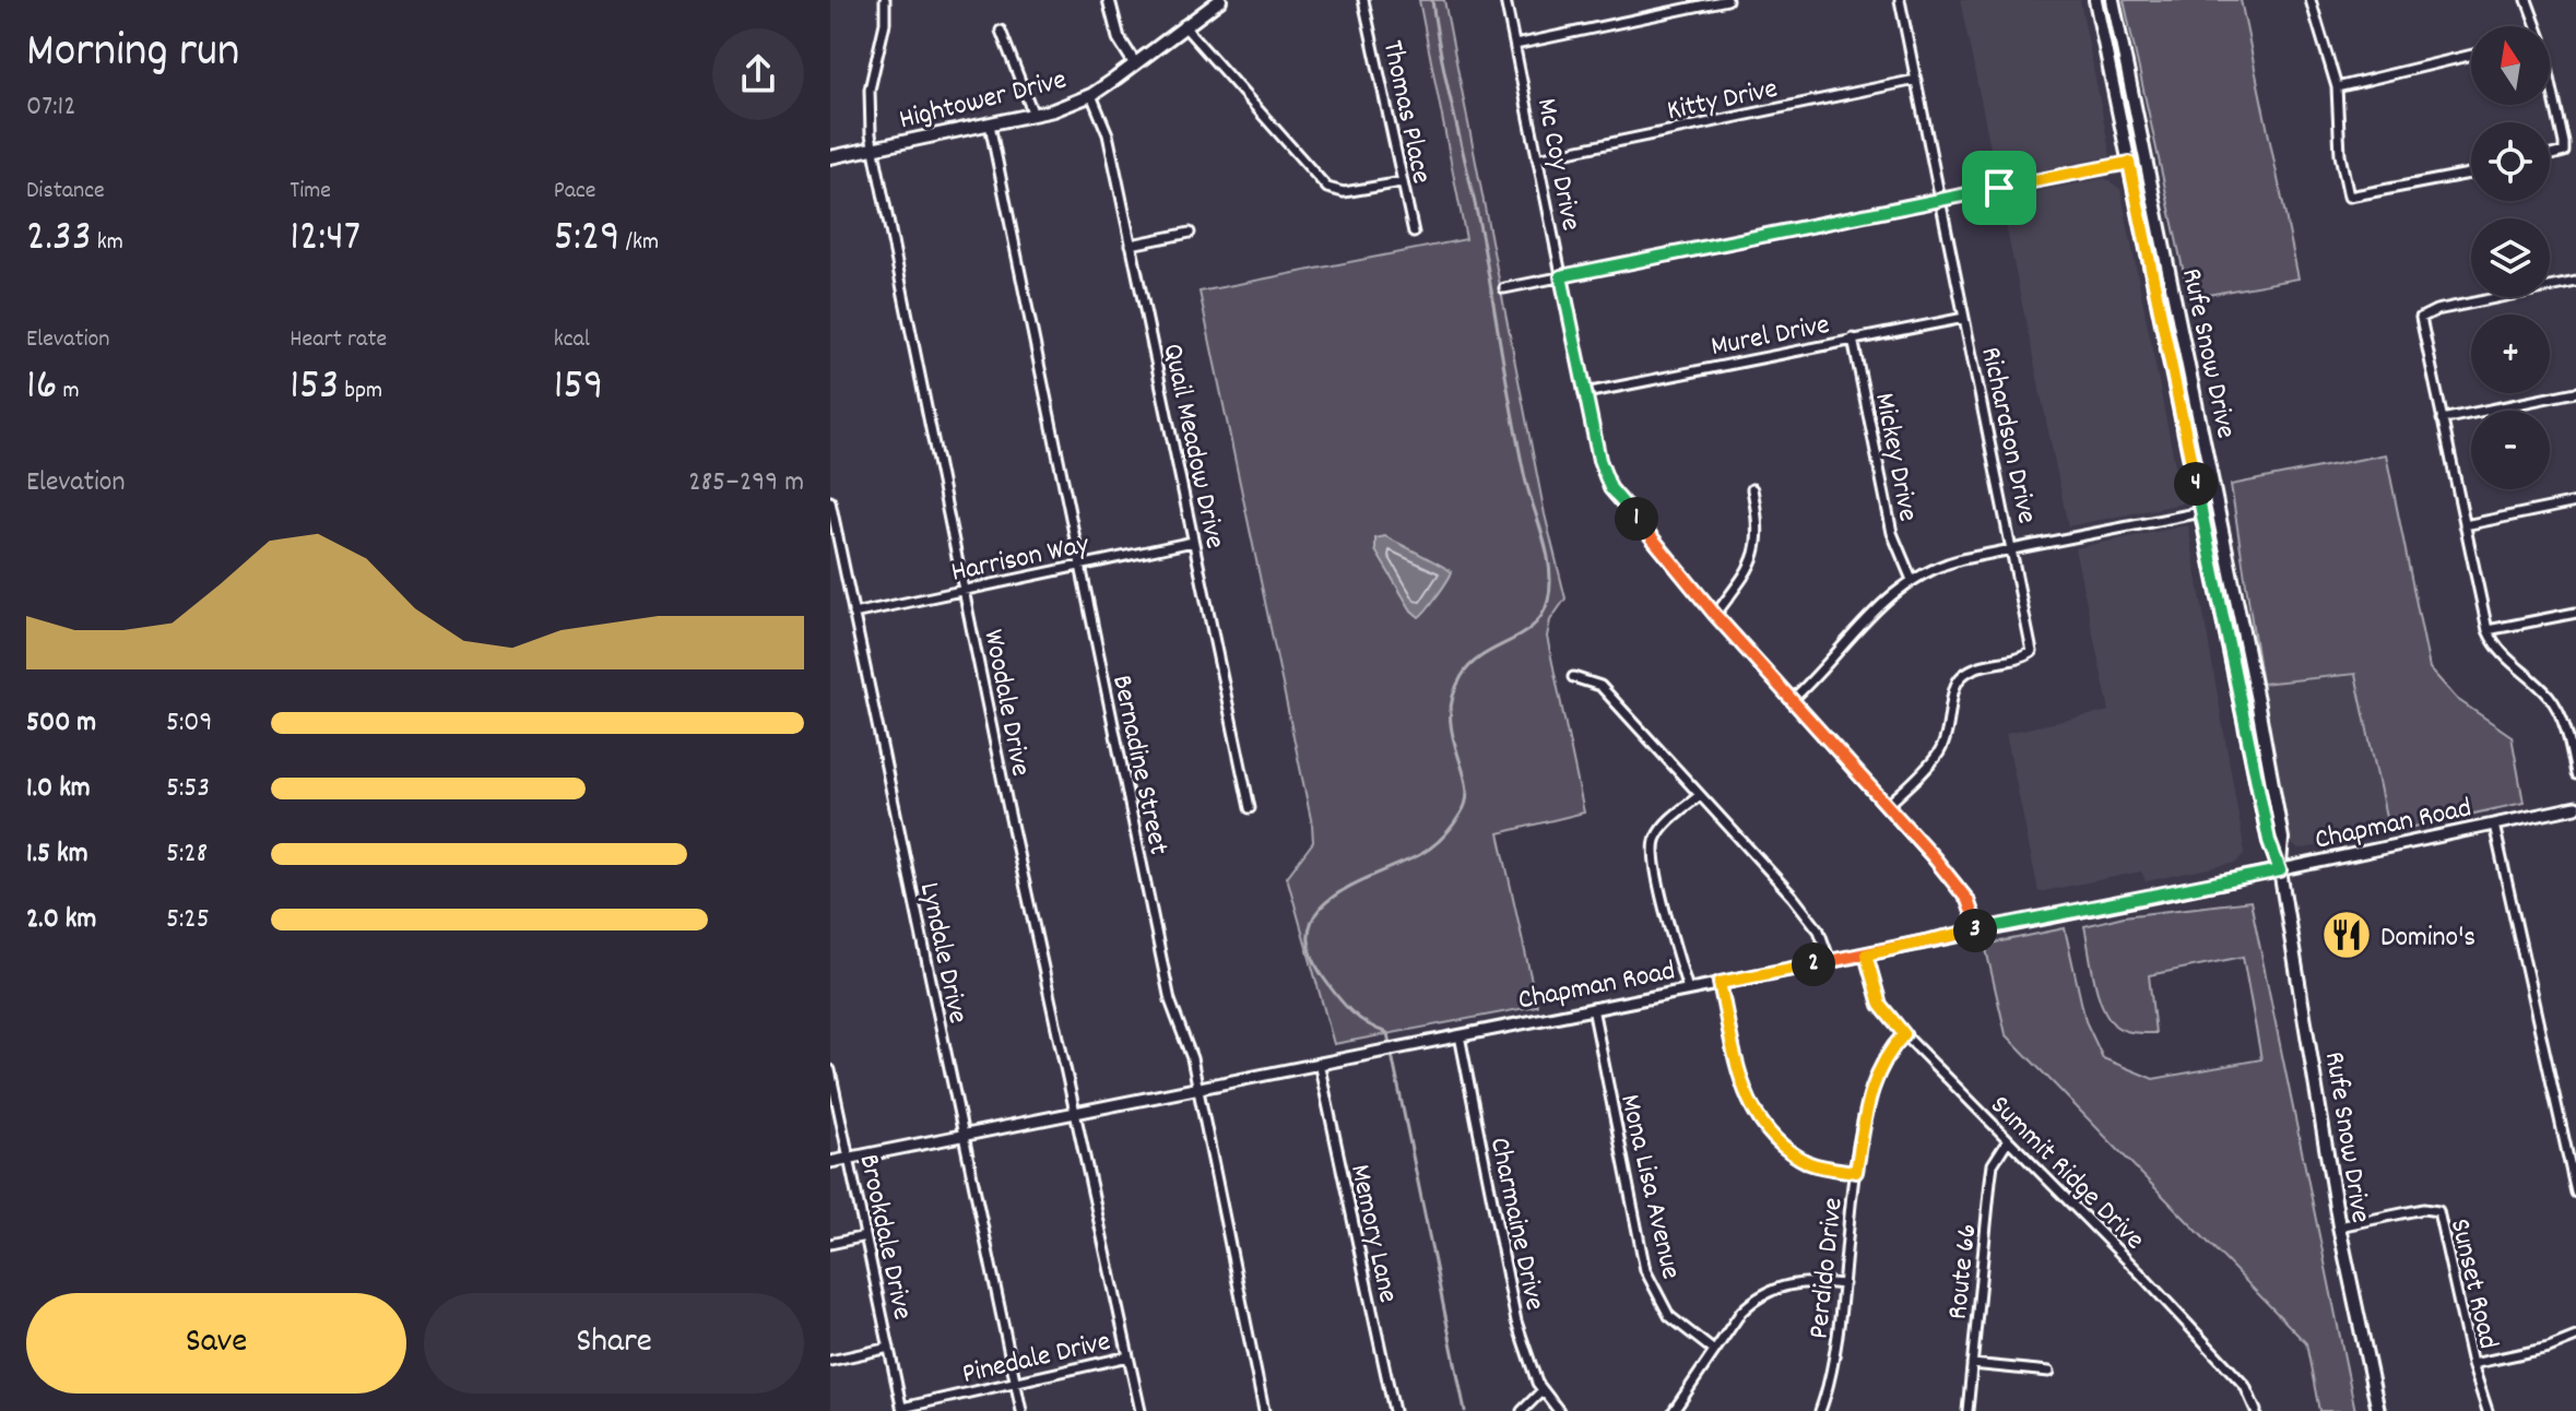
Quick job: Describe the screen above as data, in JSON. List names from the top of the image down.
{
  "streets": {
    "main road": ["Hightower Drive", "Rufe Snow Drive"],
    "street": [
      "Kitty Drive",
      "Thomas Place",
      "Mc Coy Drive",
      "Murel Drive",
      "Richardson Drive",
      "Quail Meadow Drive",
      "Mickey Drive",
      "Harrison Way",
      "Woodale Drive",
      "Bernadine Street",
      "Chapman Road",
      "Lyndale Drive",
      "Summit Ridge Drive",
      "Mona Lisa Avenue",
      "Charmaine Drive",
      "Memory Lane",
      "Brookdale Drive",
      "Perdido Drive",
      "Route 66",
      "Sunset Road",
      "Pinedale Drive"
    ]
  },
  "crossings": [
    ["Hightower Drive", "Quail Meadow Drive"],
    ["Hightower Drive", "Woodale Drive"],
    ["Hightower Drive", "Bernadine Street"],
    ["Kitty Drive", "Mc Coy Drive"],
    ["Kitty Drive", "Richardson Drive"],
    ["Mc Coy Drive", "Murel Drive"],
    ["Mc Coy Drive", "Richardson Drive"],
    ["Mc Coy Drive", "Chapman Road"],
    ["Murel Drive", "Richardson Drive"],
    ["Murel Drive", "Mickey Drive"],
    ["Rufe Snow Drive", "Chapman Road"],
    ["Rufe Snow Drive", "Sunset Road"],
    ["Quail Meadow Drive", "Harrison Way"],
    ["Harrison Way", "Woodale Drive"],
    ["Harrison Way", "Bernadine Street"],
    ["Harrison Way", "Lyndale Drive"],
    ["Woodale Drive", "Chapman Road"],
    ["Woodale Drive", "Pinedale Drive"],
    ["Bernadine Street", "Chapman Road"],
    ["Chapman Road", "Lyndale Drive"],
    ["Chapman Road", "Summit Ridge Drive"],
    ["Chapman Road", "Mona Lisa Avenue"],
    ["Chapman Road", "Charmaine Drive"],
    ["Chapman Road", "Memory Lane"],
    ["Chapman Road", "Brookdale Drive"],
    ["Lyndale Drive", "Pinedale Drive"],
    ["Summit Ridge Drive", "Perdido Drive"],
    ["Summit Ridge Drive", "Route 66"],
    ["Brookdale Drive", "Pinedale Drive"]
  ],
  "places": {
    "restaurant": ["Domino's"]
  },
  "north": "top",
  "page": {
    "heading": ["Morning run", "07:12"],
    "map_buttons": ["+", "−"],
    "stats": [
      ["Distance", "2.33 km"],
      ["Time", "12:47"],
      ["Pace", "5:29 /km"],
      ["Elevation", "16 m"],
      ["Heart rate", "153 bpm"],
      ["kcal", "159"]
    ],
    "chart": ["Elevation", "285–299 m"],
    "pins": [
      "4",
      "1",
      "3",
      "2"
    ],
    "list": [
      {
        "name": "500 m",
        "note": "5:09"
      },
      {
        "name": "1.0 km",
        "note": "5:53"
      },
      {
        "name": "1.5 km",
        "note": "5:28"
      },
      {
        "name": "2.0 km",
        "note": "5:25"
      }
    ],
    "buttons": ["Save", "Share"]
  }
}
